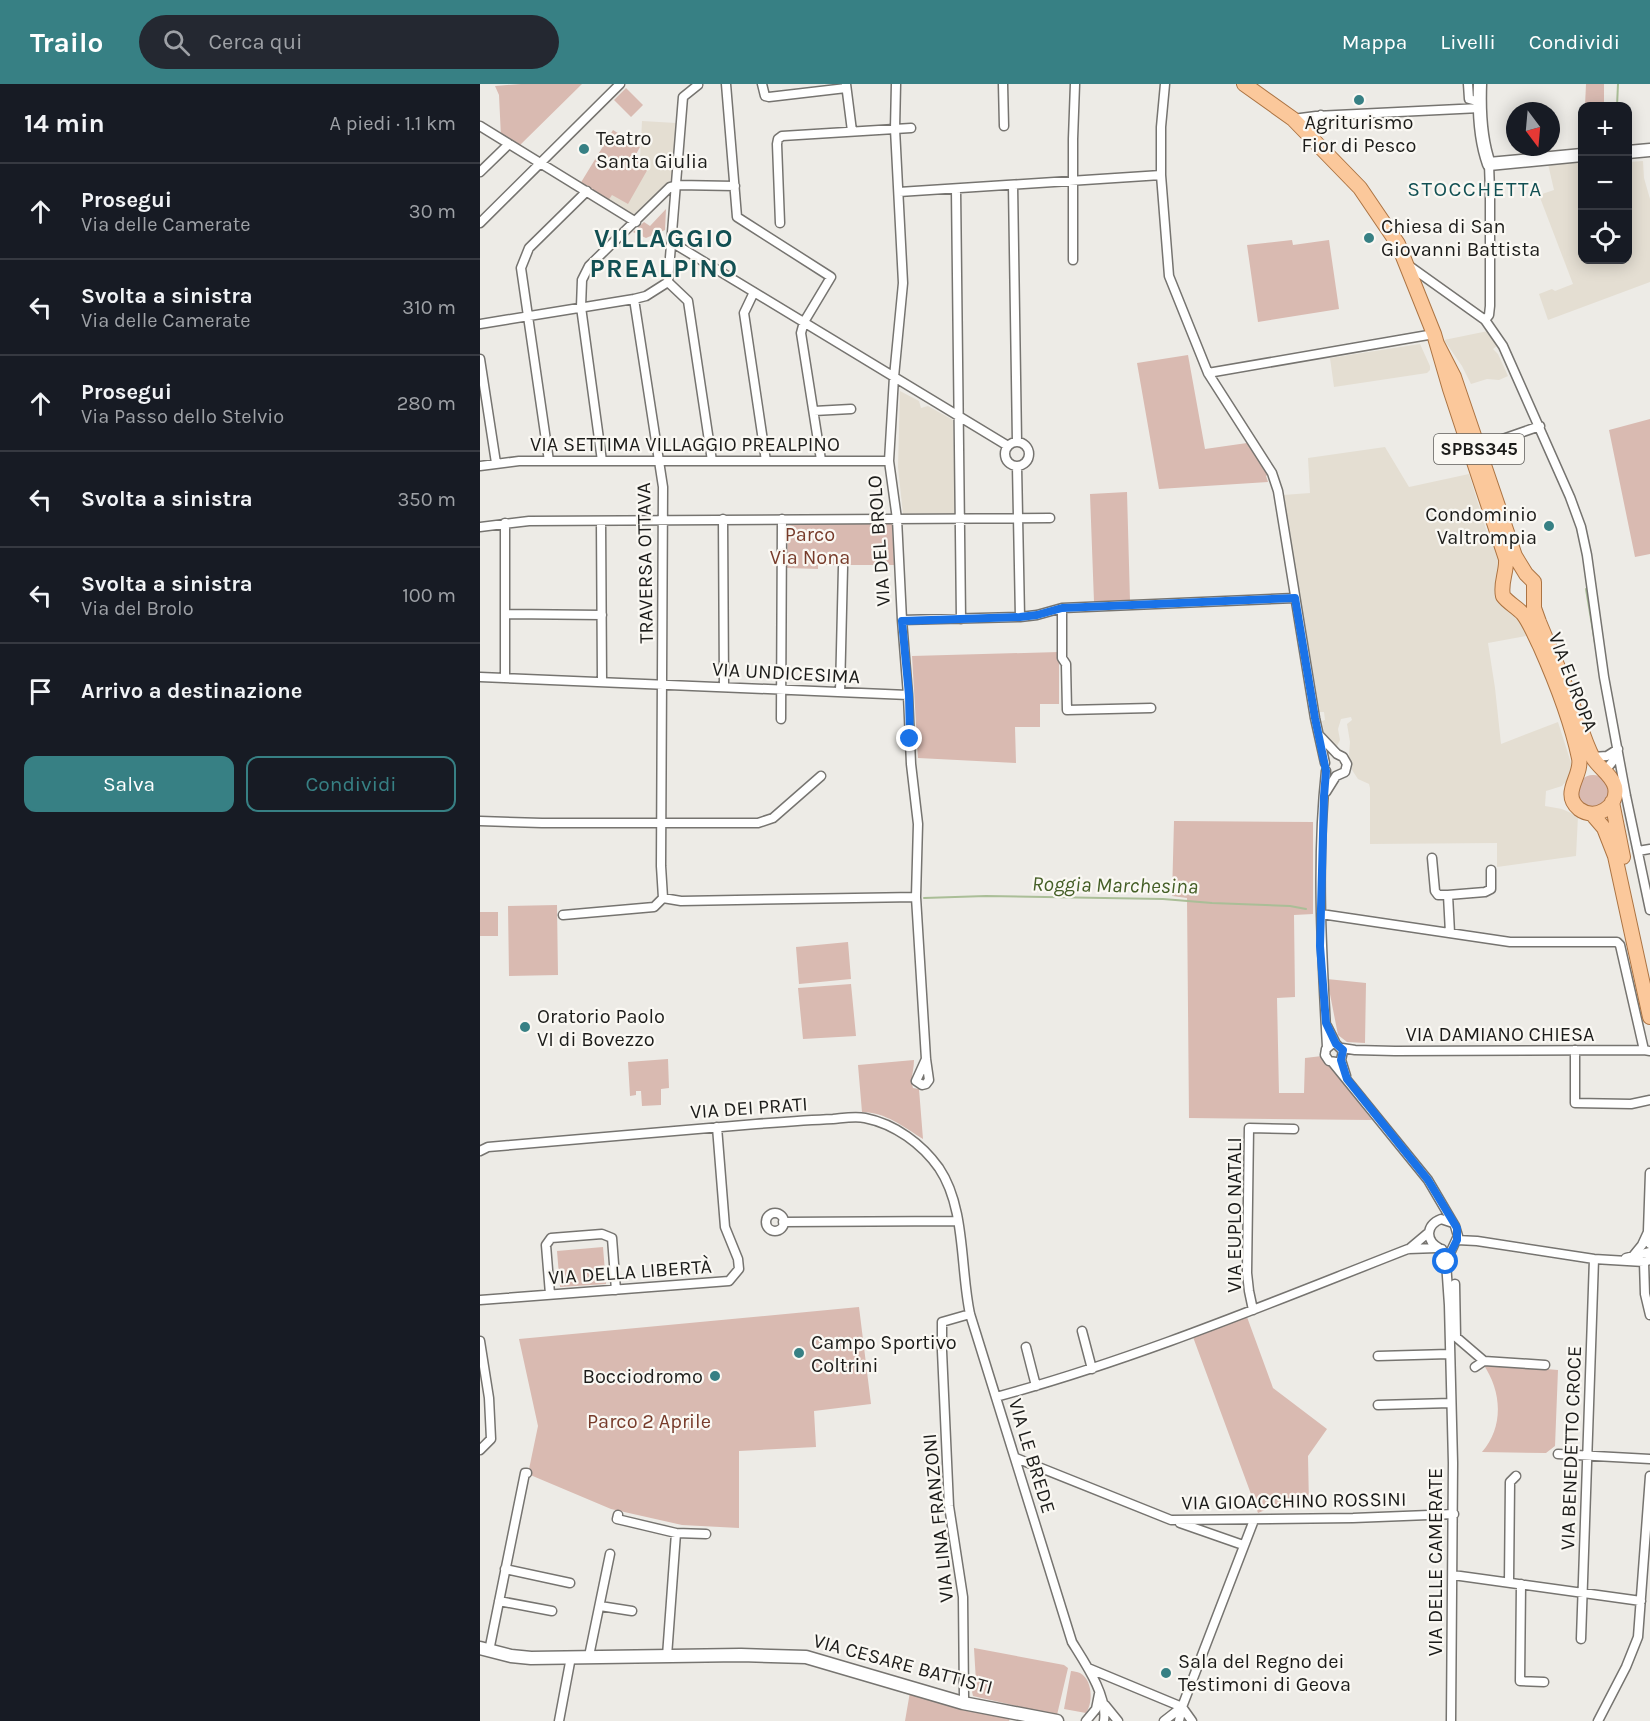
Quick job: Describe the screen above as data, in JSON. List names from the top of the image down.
{
  "streets": {
    "main road": ["SPBS345", "VIA EUROPA"],
    "street": [
      "VIA SETTIMA VILLAGGIO PREALPINO",
      "VIA DEL BROLO",
      "TRAVERSA OTTAVA",
      "VIA UNDICESIMA",
      "VIA DAMIANO CHIESA",
      "VIA DEI PRATI",
      "VIA EUPLO NATALI",
      "VIA DELLA LIBERTÀ",
      "VIA BENEDETTO CROCE",
      "VIA LE BREDE",
      "VIA GIOACCHINO ROSSINI",
      "VIA LINA FRANZONI",
      "VIA DELLE CAMERATE",
      "VIA CESARE BATTISTI"
    ]
  },
  "crossings": [
    ["VIA SETTIMA VILLAGGIO PREALPINO", "VIA DEL BROLO"],
    ["VIA SETTIMA VILLAGGIO PREALPINO", "TRAVERSA OTTAVA"],
    ["VIA DEL BROLO", "VIA UNDICESIMA"],
    ["TRAVERSA OTTAVA", "VIA UNDICESIMA"],
    ["VIA DEI PRATI", "VIA DELLA LIBERTÀ"],
    ["VIA DEI PRATI", "VIA LE BREDE"],
    ["VIA EUPLO NATALI", "VIA LE BREDE"],
    ["VIA EUPLO NATALI", "VIA DELLE CAMERATE"],
    ["VIA LE BREDE", "VIA GIOACCHINO ROSSINI"],
    ["VIA LE BREDE", "VIA LINA FRANZONI"],
    ["VIA GIOACCHINO ROSSINI", "VIA DELLE CAMERATE"],
    ["VIA LINA FRANZONI", "VIA CESARE BATTISTI"]
  ],
  "districts": ["STOCCHETTA", "VILLAGGIO PREALPINO"],
  "water": ["Roggia Marchesina"],
  "parks": ["Parco Via Nona", "Parco 2 Aprile"],
  "places": [
    "Agriturismo Fior di Pesco",
    "Teatro Santa Giulia",
    "Chiesa di San Giovanni Battista",
    "Condominio Valtrompia",
    "Oratorio Paolo VI di Bovezzo",
    "Campo Sportivo Coltrini",
    "Bocciodromo",
    "Sala del Regno dei Testimoni di Geova"
  ],
  "north": "bottom",
  "page": {
    "header": "Trailo",
    "search": "Cerca qui",
    "nav": ["Mappa", "Livelli", "Condividi"],
    "heading": ["14 min", "A piedi · 1.1 km"],
    "map_buttons": ["+", "−"],
    "list": [
      ["Prosegui", "Via delle Camerate", "30 m"],
      ["Svolta a sinistra", "Via delle Camerate", "310 m"],
      ["Prosegui", "Via Passo dello Stelvio", "280 m"],
      ["Svolta a sinistra", "350 m"],
      ["Svolta a sinistra", "Via del Brolo", "100 m"],
      "Arrivo a destinazione"
    ],
    "buttons": ["Salva", "Condividi"]
  }
}
